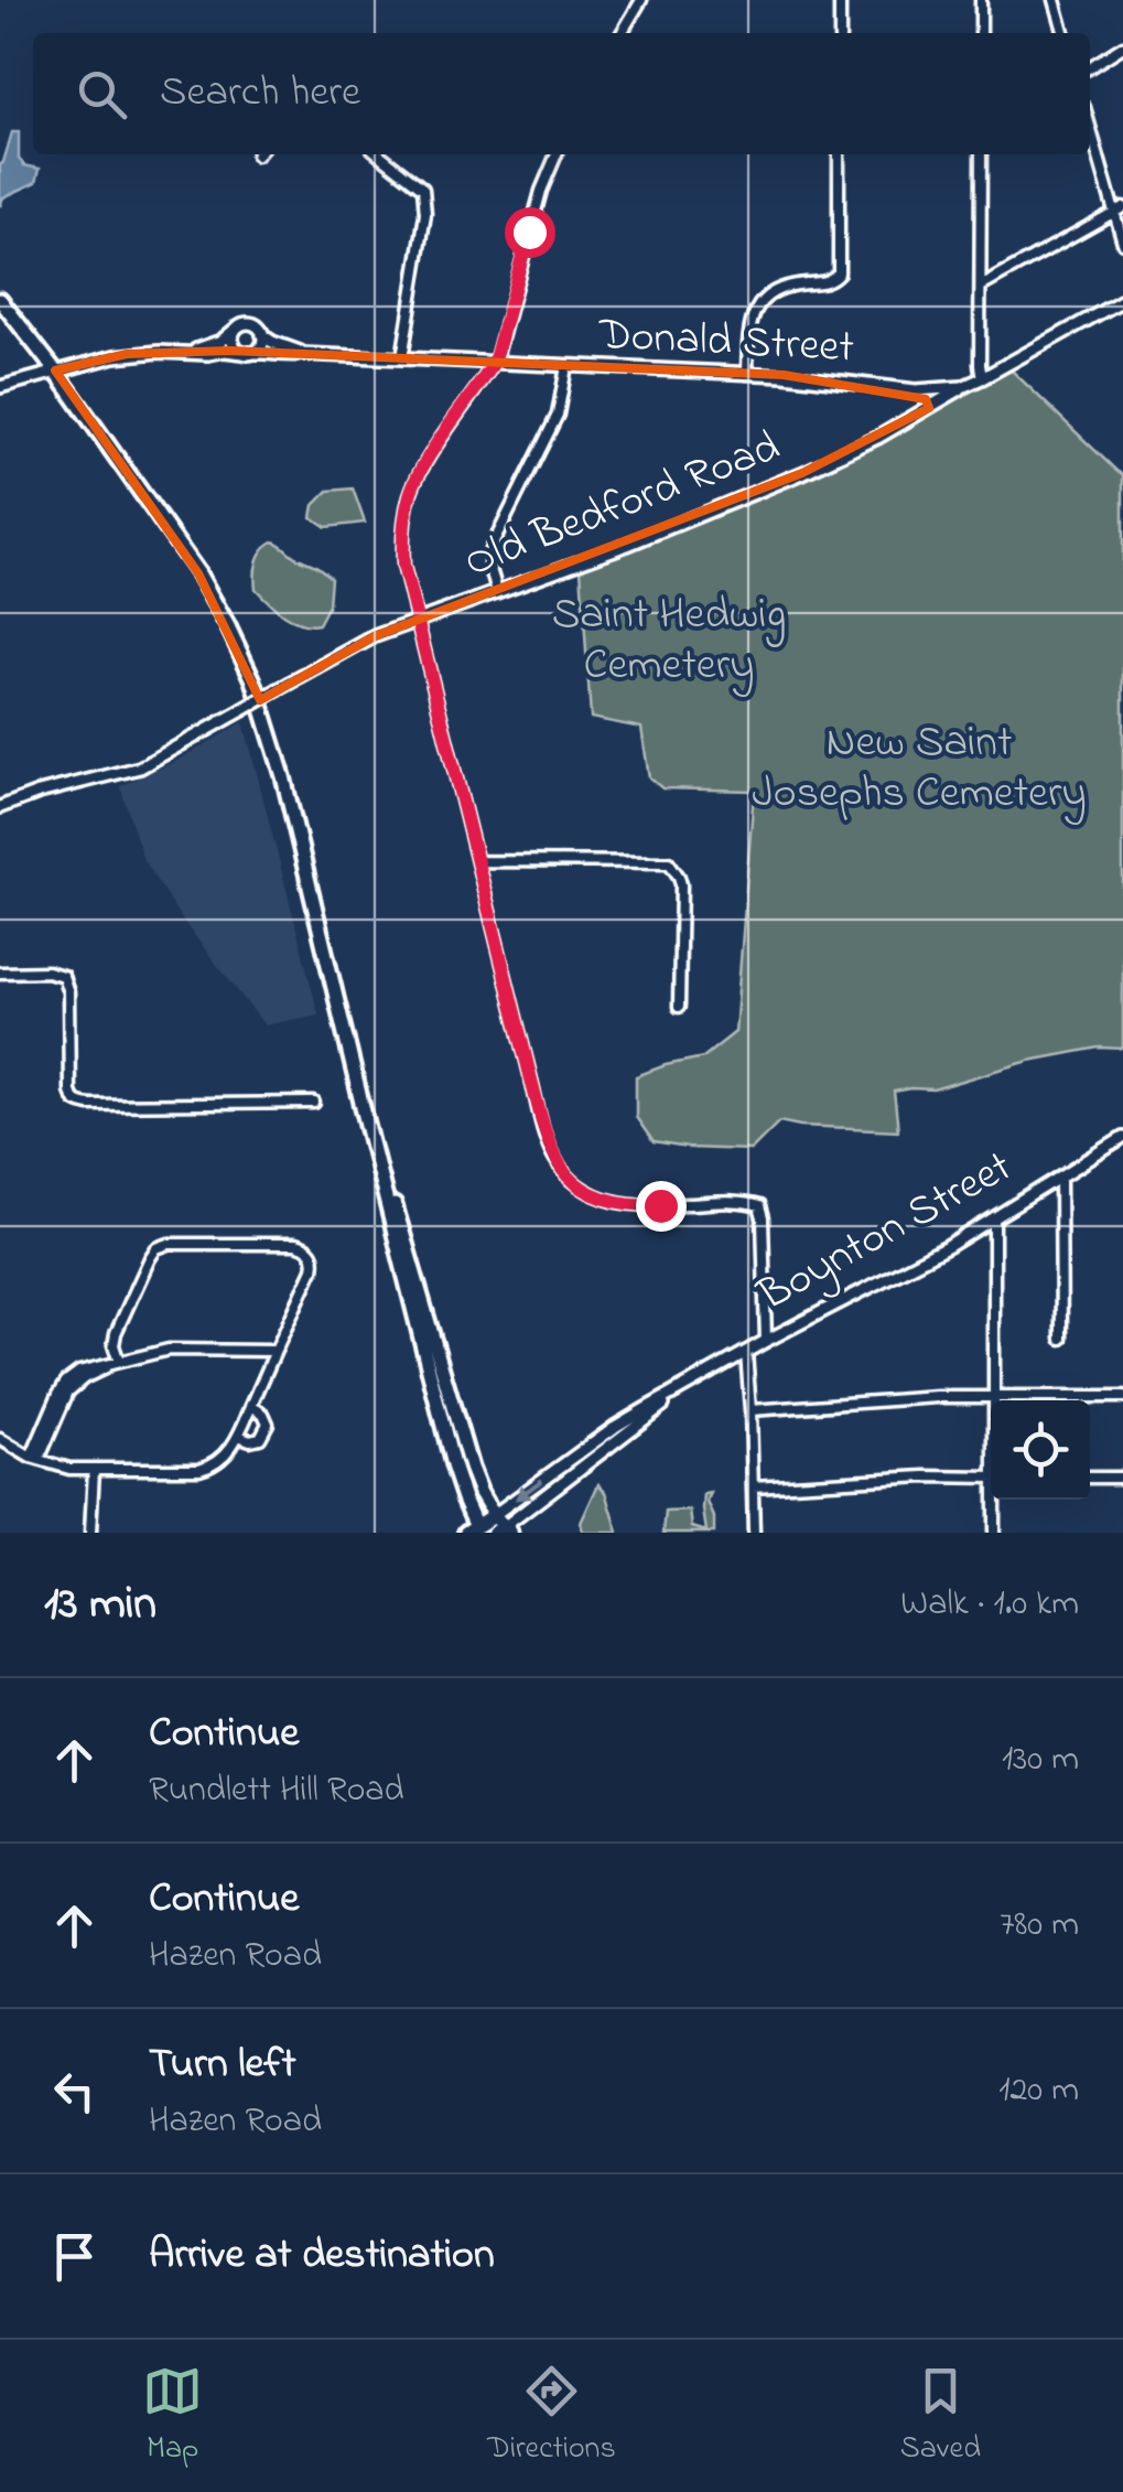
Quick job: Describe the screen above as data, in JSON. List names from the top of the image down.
{
  "streets": {
    "street": ["Donald Street", "Old Bedford Road", "Boynton Street"]
  },
  "crossings": [
    ["Donald Street", "Old Bedford Road"]
  ],
  "parks": ["Saint Hedwig Cemetery", "New Saint Josephs Cemetery"],
  "page": {
    "search": "Search here",
    "heading": ["13 min", "Walk · 1.0 km"],
    "list": [
      ["Continue", "Rundlett Hill Road", "130 m"],
      ["Continue", "Hazen Road", "780 m"],
      ["Turn left", "Hazen Road", "120 m"],
      "Arrive at destination"
    ],
    "nav": ["Map", "Directions", "Saved"]
  }
}
